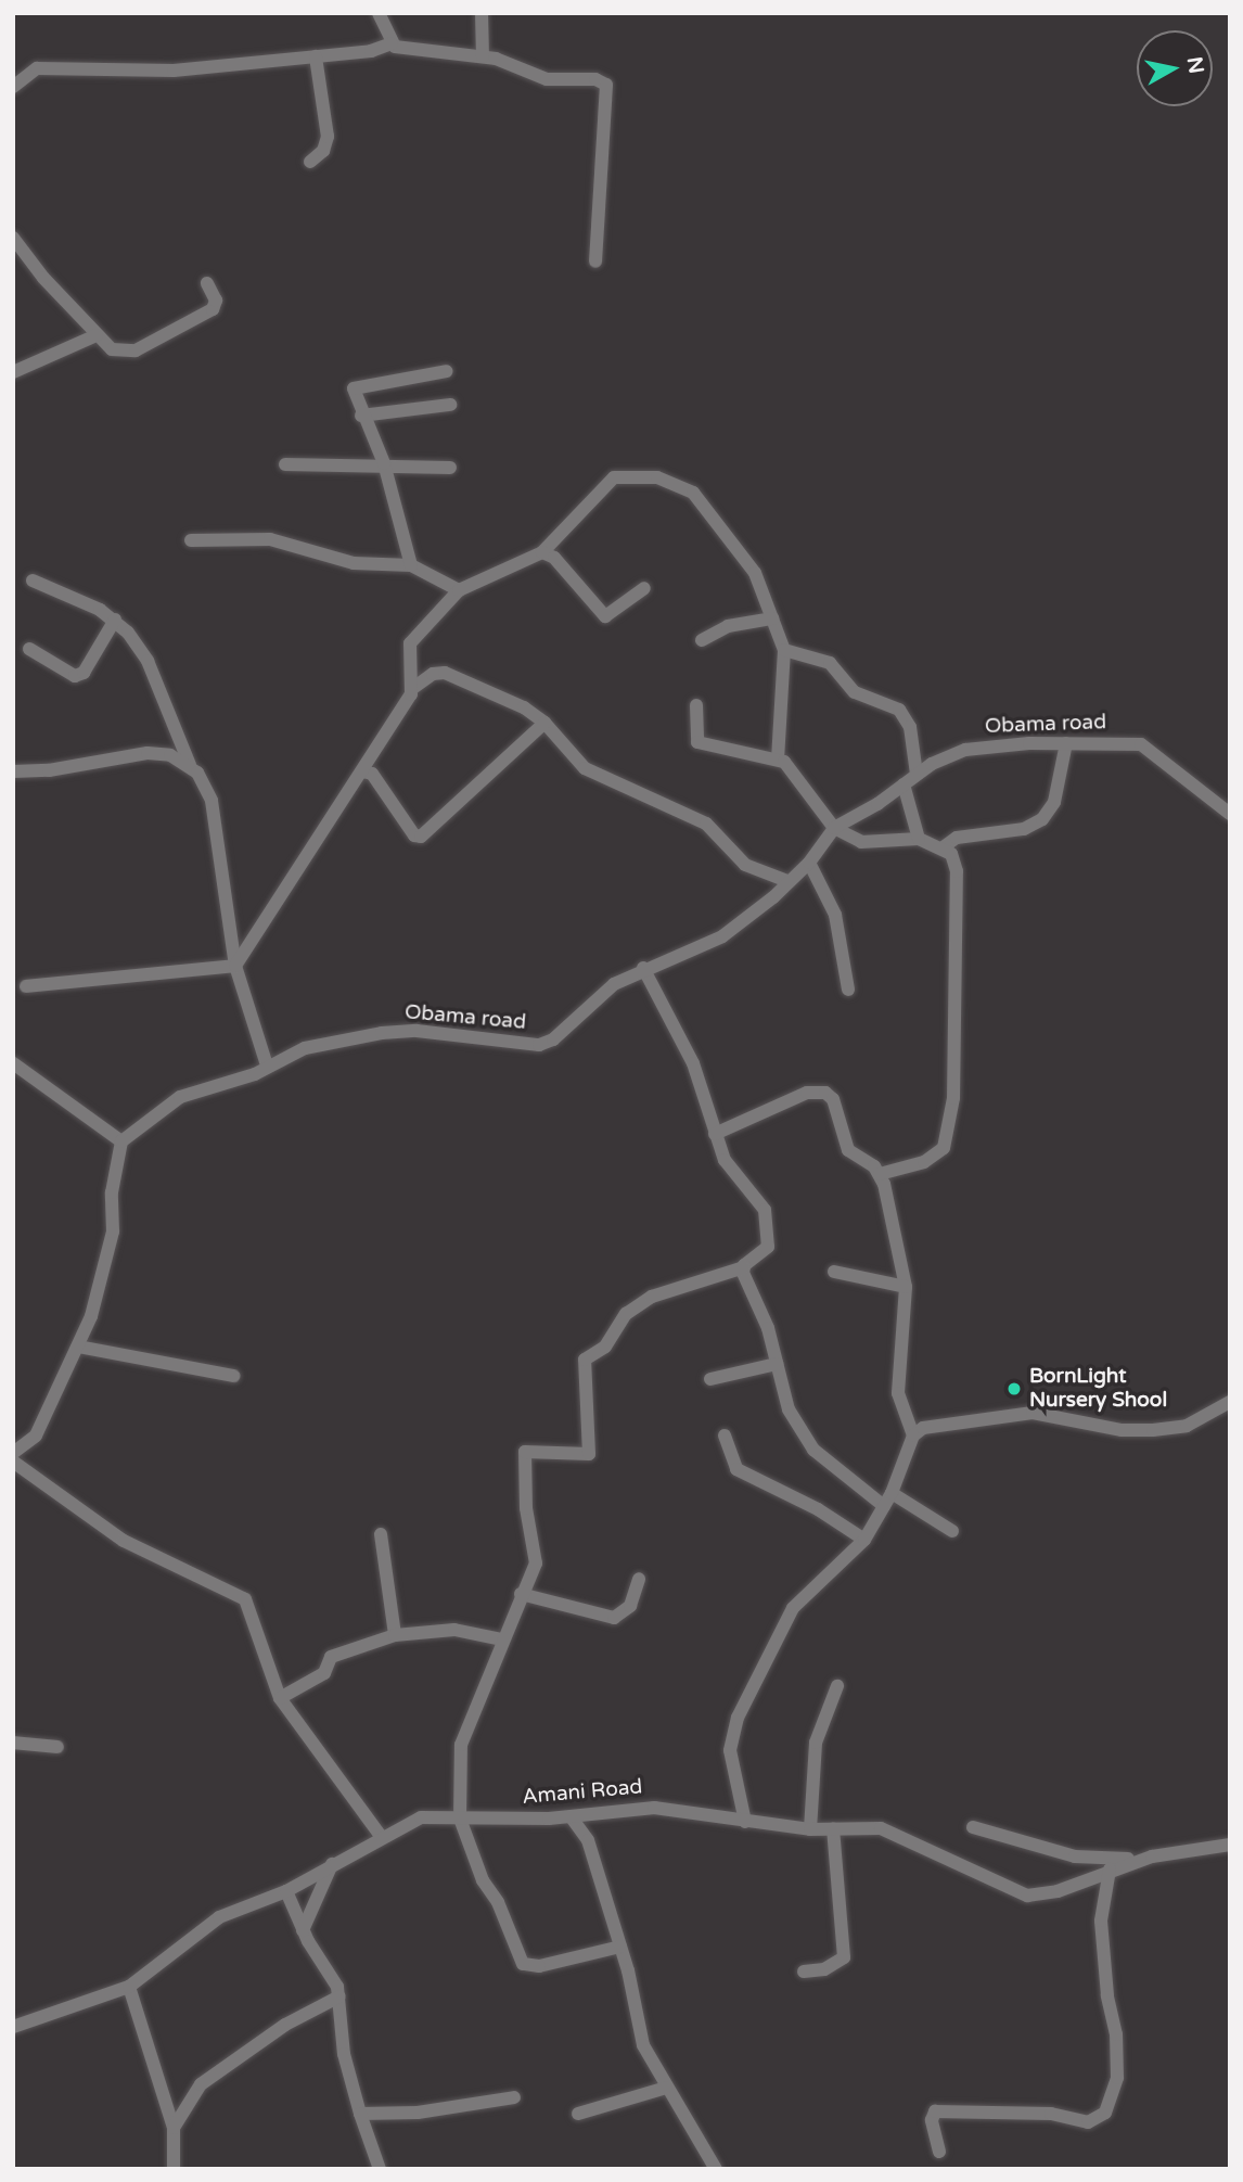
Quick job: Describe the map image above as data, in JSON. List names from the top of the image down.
{
  "streets": {
    "street": ["Obama road", "Amani Road"]
  },
  "places": ["BornLight Nursery Shool"],
  "north": "right"
}
